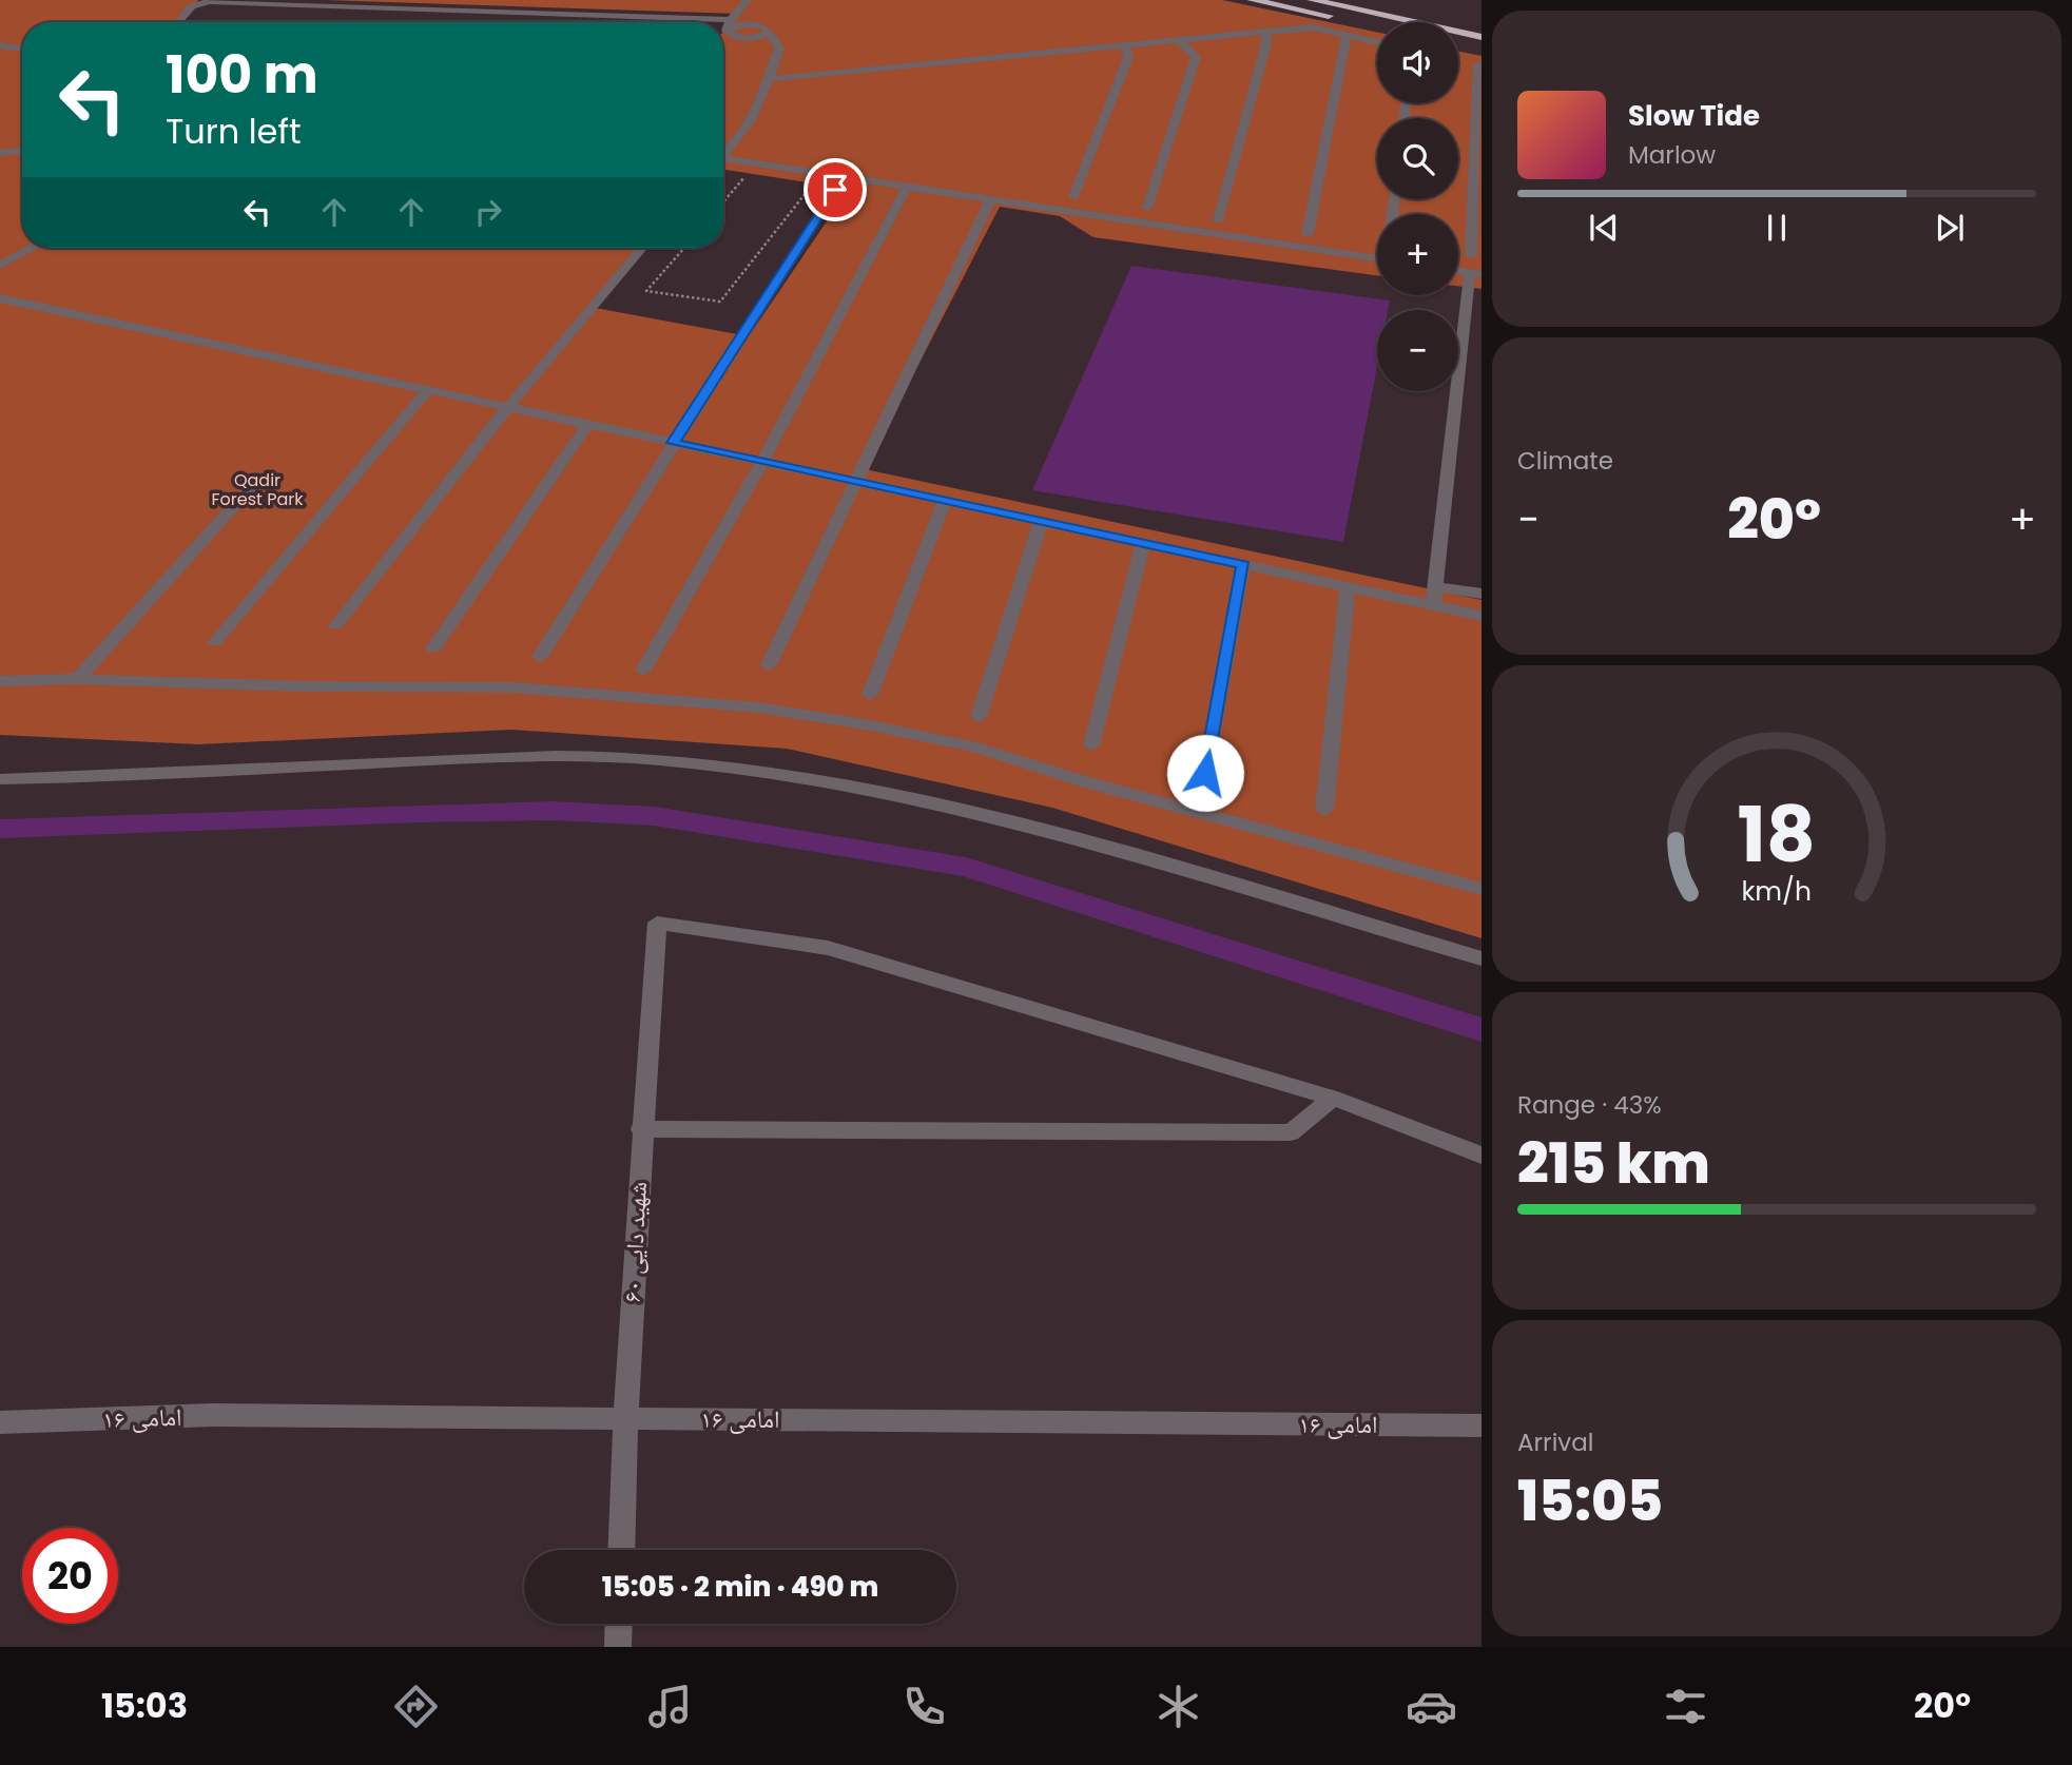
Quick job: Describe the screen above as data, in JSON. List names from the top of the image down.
{
  "streets": {
    "street": ["شهید دایی ۶۰", "امامی ۱۶"]
  },
  "crossings": [
    ["شهید دایی ۶۰", "امامی ۱۶"]
  ],
  "parks": ["Qadir Forest Park"],
  "page": {
    "map_buttons": ["+", "−"],
    "turn": ["100 m", "Turn left"],
    "song": ["Slow Tide", "Marlow"],
    "tile": [
      "Climate",
      ["Range · 43%", "215 km"],
      ["Arrival", "15:05"]
    ],
    "heat": ["−", "20°", "+"],
    "limit": "20",
    "trip": "15:05 · 2 min · 490 m",
    "tabs": ["15:03", "20°"],
    "gauge": ["18", "km/h"]
  }
}
